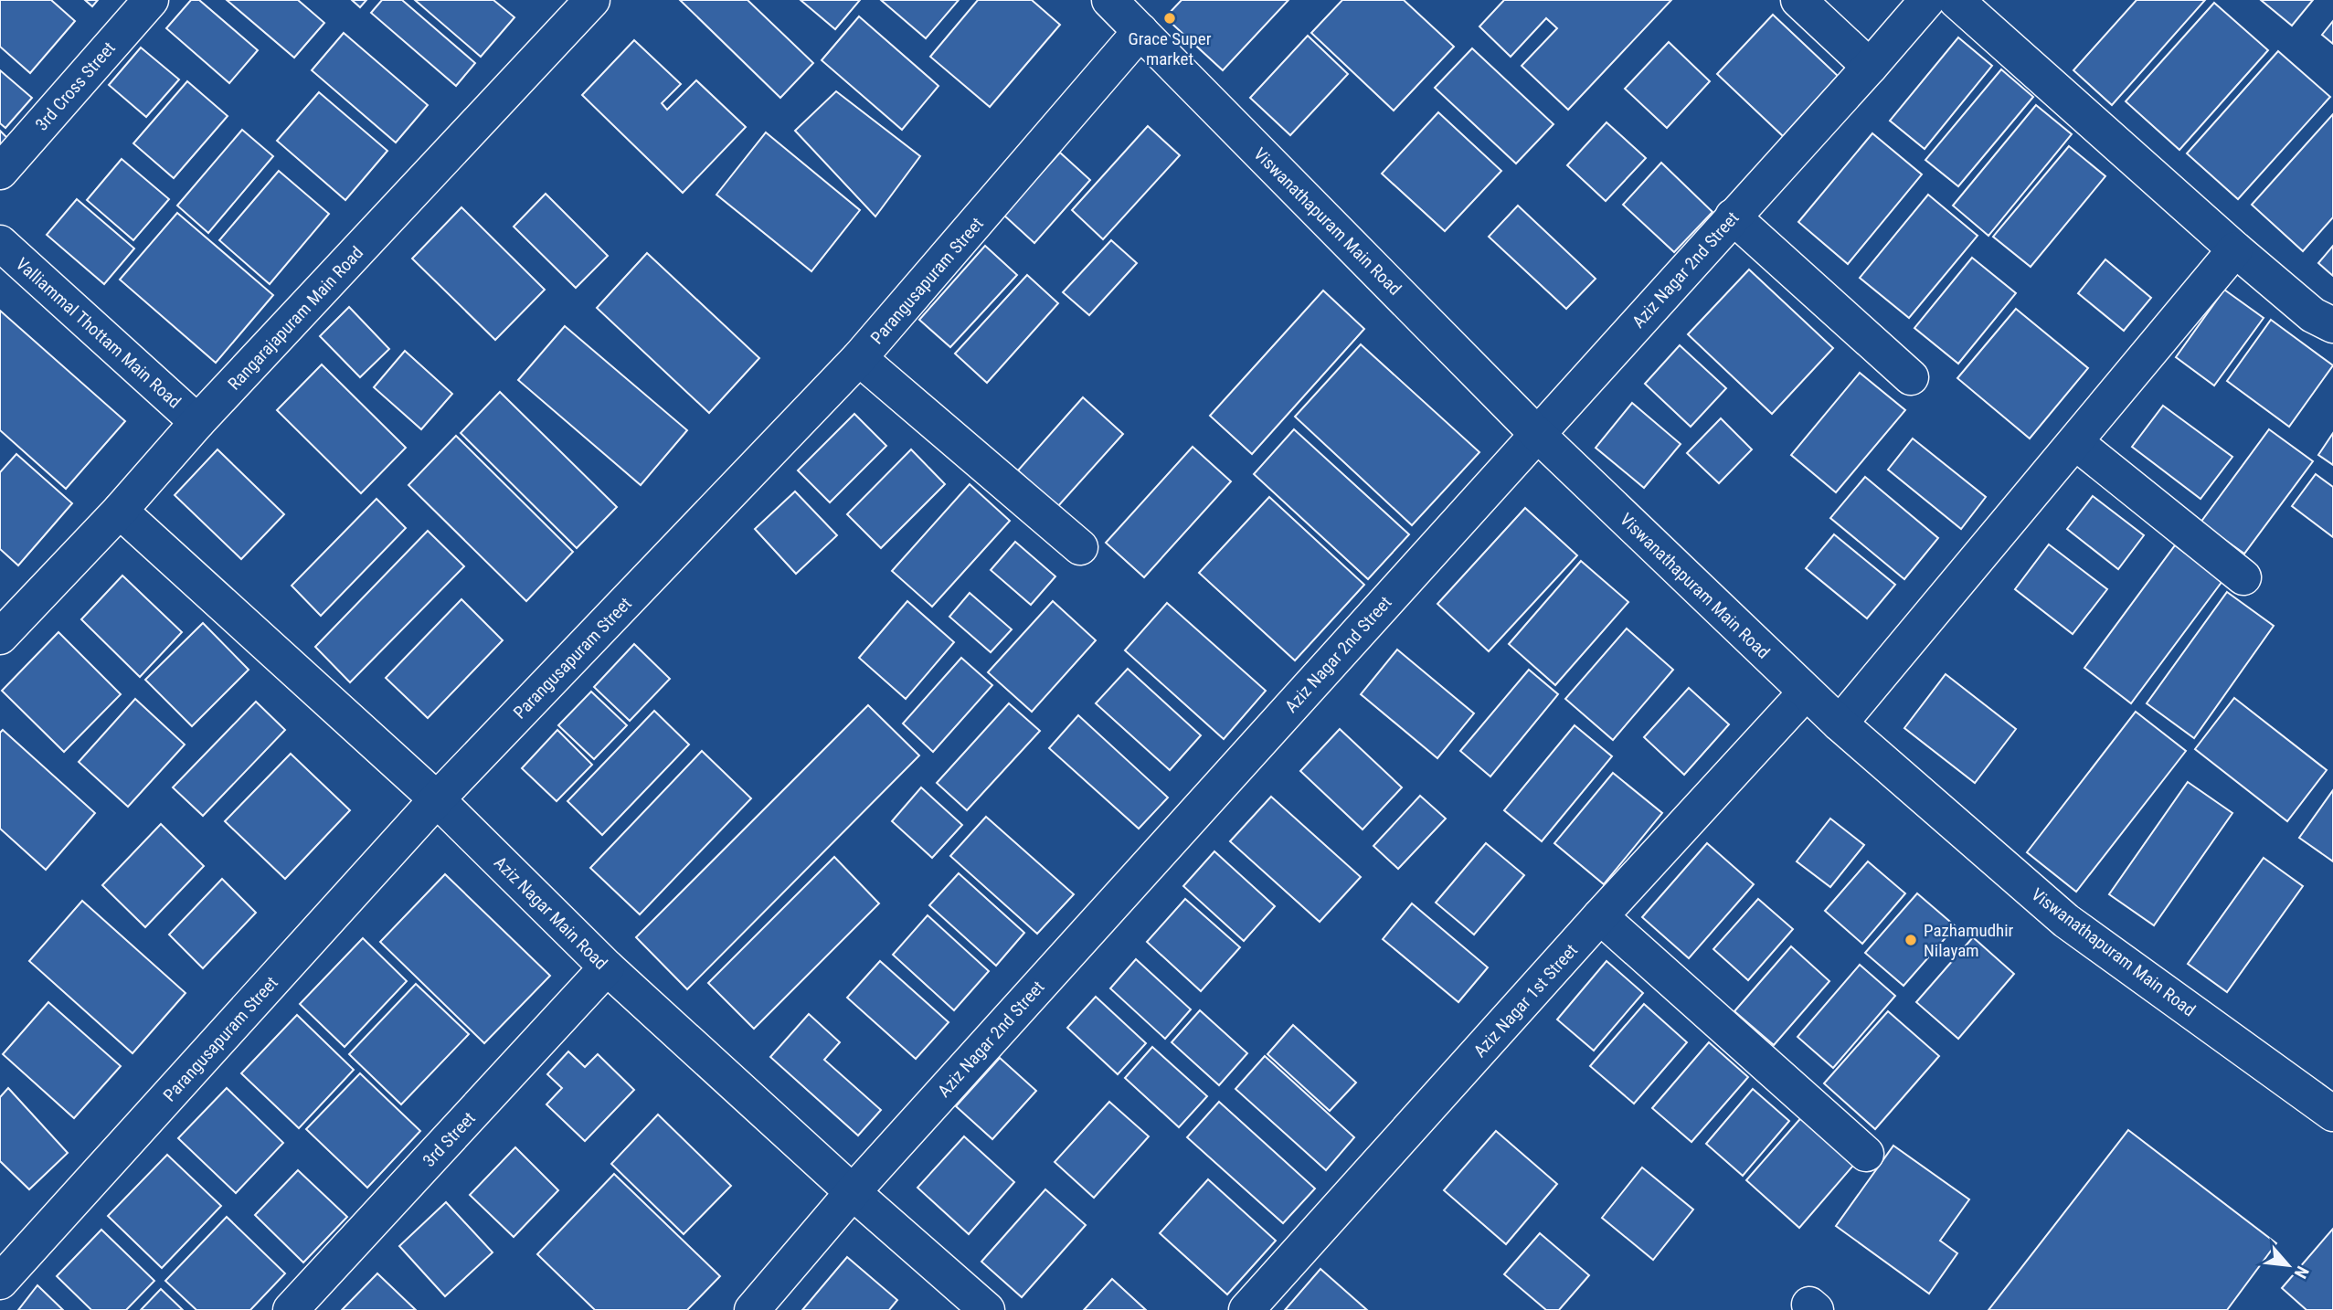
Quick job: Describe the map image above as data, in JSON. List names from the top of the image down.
{
  "streets": {
    "street": [
      "3rd Cross Street",
      "Viswanathapuram Main Road",
      "Aziz Nagar 2nd Street",
      "Parangusapuram Street",
      "Rangarajapuram Main Road",
      "Valliammal Thottam Main Road",
      "Aziz Nagar Main Road",
      "Aziz Nagar 1st Street",
      "3rd Street"
    ]
  },
  "crossings": [
    ["Viswanathapuram Main Road", "Aziz Nagar 2nd Street"],
    ["Viswanathapuram Main Road", "Parangusapuram Street"],
    ["Viswanathapuram Main Road", "Aziz Nagar 1st Street"],
    ["Aziz Nagar 2nd Street", "Aziz Nagar Main Road"],
    ["Parangusapuram Street", "Aziz Nagar Main Road"],
    ["Rangarajapuram Main Road", "Valliammal Thottam Main Road"],
    ["Rangarajapuram Main Road", "Aziz Nagar Main Road"],
    ["Aziz Nagar Main Road", "3rd Street"]
  ],
  "places": ["Grace Super market", "Pazhamudhir Nilayam"],
  "north": "bottom right"
}
